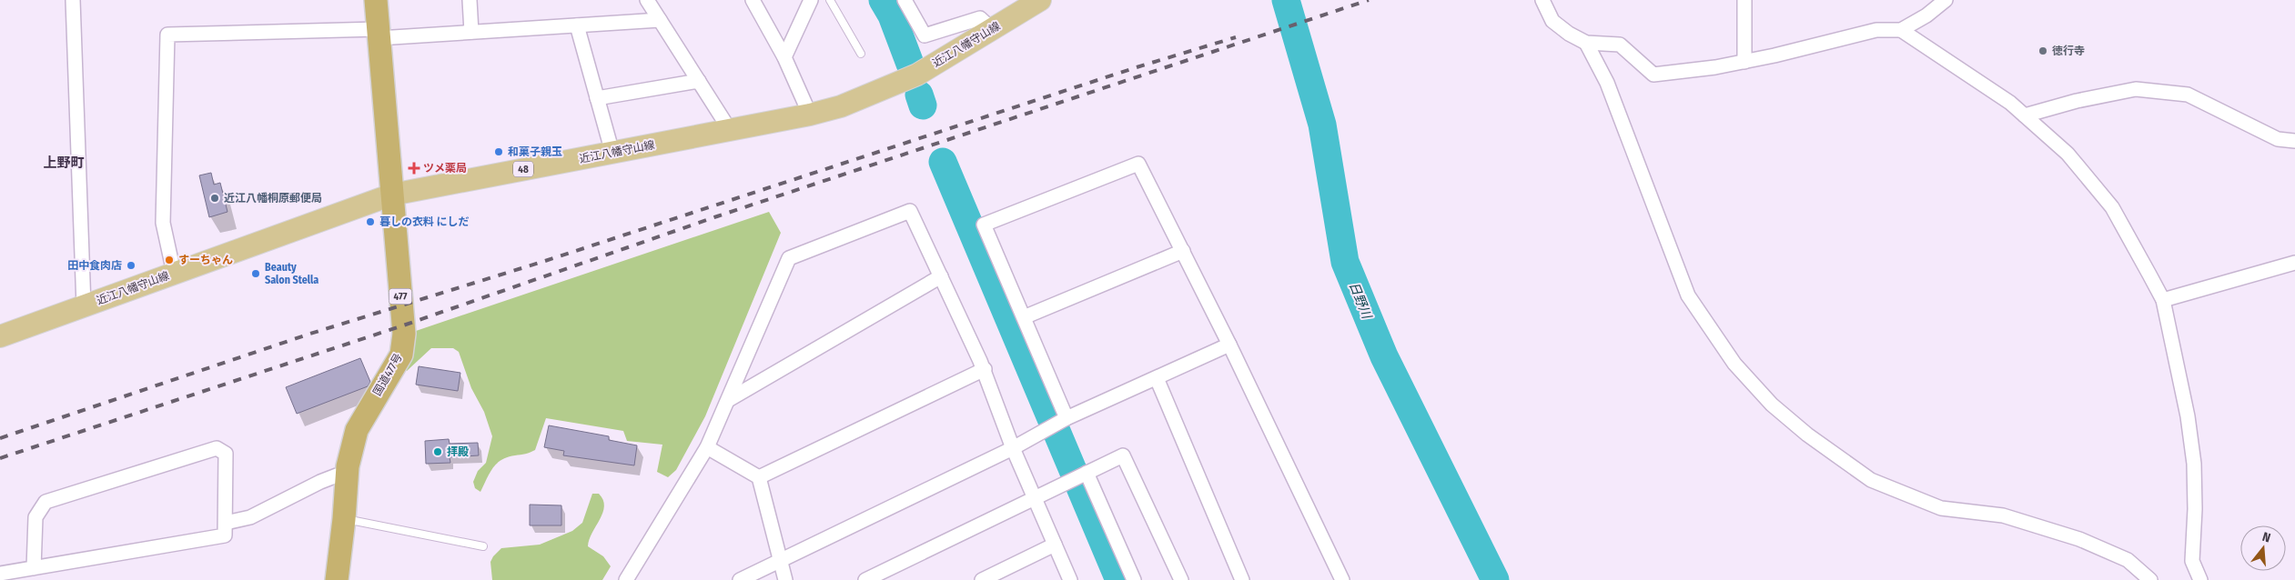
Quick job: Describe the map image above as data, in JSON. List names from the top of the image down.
{
  "streets": {
    "highway": ["477", "国道477号"],
    "main road": ["近江八幡守山線", "48"]
  },
  "crossings": [
    ["近江八幡守山線", "国道477号"]
  ],
  "districts": ["上野町"],
  "water": ["日野川"],
  "places": {
    "other": [
      "徳行寺",
      "和菓子親玉",
      "近江八幡桐原郵便局",
      "暮しの衣料 にしだ",
      "すーちゃん",
      "田中食肉店",
      "Beauty Salon Stella",
      "拝殿"
    ],
    "health": ["ツメ薬局"]
  },
  "north": "top"
}
